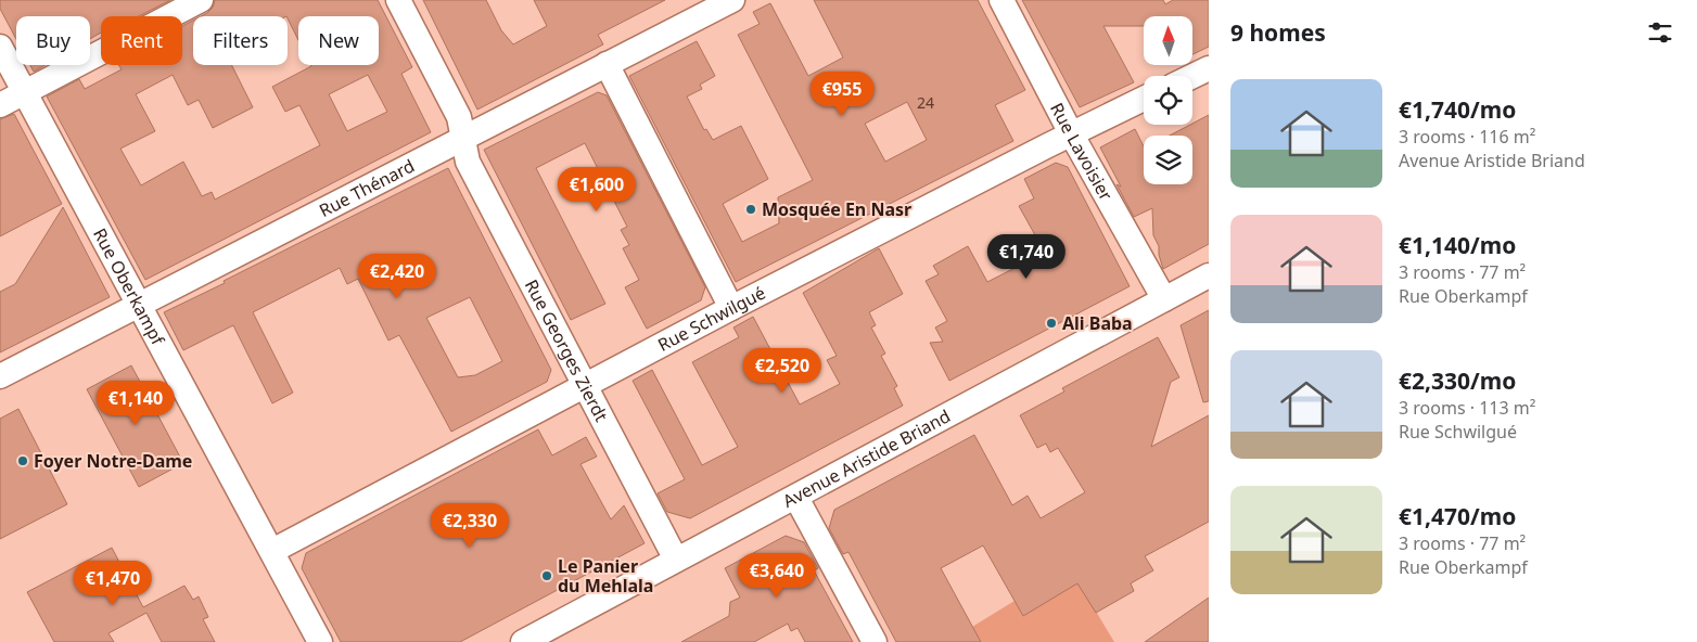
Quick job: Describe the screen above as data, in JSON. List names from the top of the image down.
{
  "streets": {
    "street": [
      "Rue Lavoisier",
      "Rue Thénard",
      "Rue Oberkampf",
      "Rue Schwilgué",
      "Rue Georges Zierdt",
      "Avenue Aristide Briand"
    ]
  },
  "crossings": [
    ["Rue Lavoisier", "Rue Schwilgué"],
    ["Rue Lavoisier", "Avenue Aristide Briand"],
    ["Rue Thénard", "Rue Oberkampf"],
    ["Rue Thénard", "Rue Georges Zierdt"],
    ["Rue Oberkampf", "Rue Schwilgué"],
    ["Rue Schwilgué", "Rue Georges Zierdt"],
    ["Rue Georges Zierdt", "Avenue Aristide Briand"]
  ],
  "places": [
    "Mosquée En Nasr",
    "Ali Baba",
    "Foyer Notre-Dame",
    "Le Panier du Mehlala"
  ],
  "house_numbers": ["24"],
  "north": "top",
  "page": {
    "heading": "9 homes",
    "chip": [
      "Buy",
      "Rent",
      "Filters",
      "New"
    ],
    "list": [
      {
        "name": "€1,740/mo",
        "note": "3 rooms · 116 m² · Avenue Aristide Briand"
      },
      {
        "name": "€1,140/mo",
        "note": "3 rooms · 77 m² · Rue Oberkampf"
      },
      {
        "name": "€2,330/mo",
        "note": "3 rooms · 113 m² · Rue Schwilgué"
      },
      {
        "name": "€1,470/mo",
        "note": "3 rooms · 77 m² · Rue Oberkampf"
      }
    ],
    "price": [
      "€955",
      "€1,600",
      "€1,740",
      "€2,420",
      "€2,520",
      "€1,140",
      "€2,330",
      "€3,640",
      "€1,470"
    ]
  }
}
